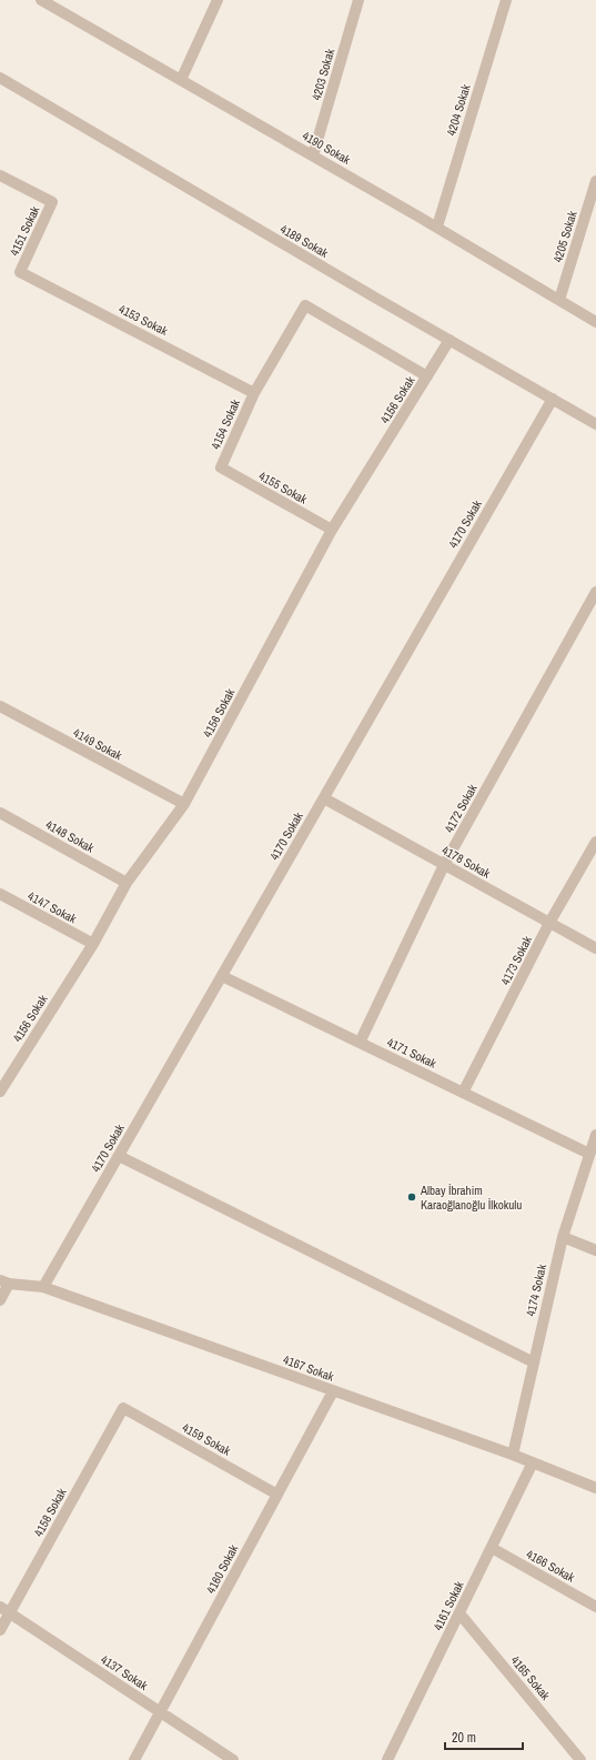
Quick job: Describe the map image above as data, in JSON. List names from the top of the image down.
{
  "streets": {
    "street": [
      "4203 Sokak",
      "4204 Sokak",
      "4190 Sokak",
      "4151 Sokak",
      "4205 Sokak",
      "4189 Sokak",
      "4153 Sokak",
      "4156 Sokak",
      "4154 Sokak",
      "4155 Sokak",
      "4170 Sokak",
      "4149 Sokak",
      "4172 Sokak",
      "4148 Sokak",
      "4178 Sokak",
      "4147 Sokak",
      "4173 Sokak",
      "4171 Sokak",
      "4174 Sokak",
      "4167 Sokak",
      "4159 Sokak",
      "4158 Sokak",
      "4166 Sokak",
      "4160 Sokak",
      "4161 Sokak",
      "4137 Sokak",
      "4165 Sokak"
    ]
  },
  "crossings": [
    ["4203 Sokak", "4190 Sokak"],
    ["4204 Sokak", "4190 Sokak"],
    ["4190 Sokak", "4205 Sokak"],
    ["4151 Sokak", "4153 Sokak"],
    ["4189 Sokak", "4156 Sokak"],
    ["4189 Sokak", "4170 Sokak"],
    ["4153 Sokak", "4154 Sokak"],
    ["4156 Sokak", "4154 Sokak"],
    ["4156 Sokak", "4155 Sokak"],
    ["4156 Sokak", "4149 Sokak"],
    ["4156 Sokak", "4148 Sokak"],
    ["4156 Sokak", "4147 Sokak"],
    ["4154 Sokak", "4155 Sokak"],
    ["4170 Sokak", "4178 Sokak"],
    ["4170 Sokak", "4171 Sokak"],
    ["4170 Sokak", "4167 Sokak"],
    ["4172 Sokak", "4178 Sokak"],
    ["4172 Sokak", "4171 Sokak"],
    ["4178 Sokak", "4173 Sokak"],
    ["4173 Sokak", "4171 Sokak"],
    ["4171 Sokak", "4174 Sokak"],
    ["4174 Sokak", "4167 Sokak"],
    ["4167 Sokak", "4160 Sokak"],
    ["4167 Sokak", "4161 Sokak"],
    ["4159 Sokak", "4158 Sokak"],
    ["4159 Sokak", "4160 Sokak"],
    ["4158 Sokak", "4137 Sokak"],
    ["4166 Sokak", "4161 Sokak"],
    ["4160 Sokak", "4137 Sokak"],
    ["4161 Sokak", "4165 Sokak"]
  ],
  "places": ["Albay İbrahim Karaoğlanoğlu İlkokulu"],
  "scale_bar": "20 m"
}
